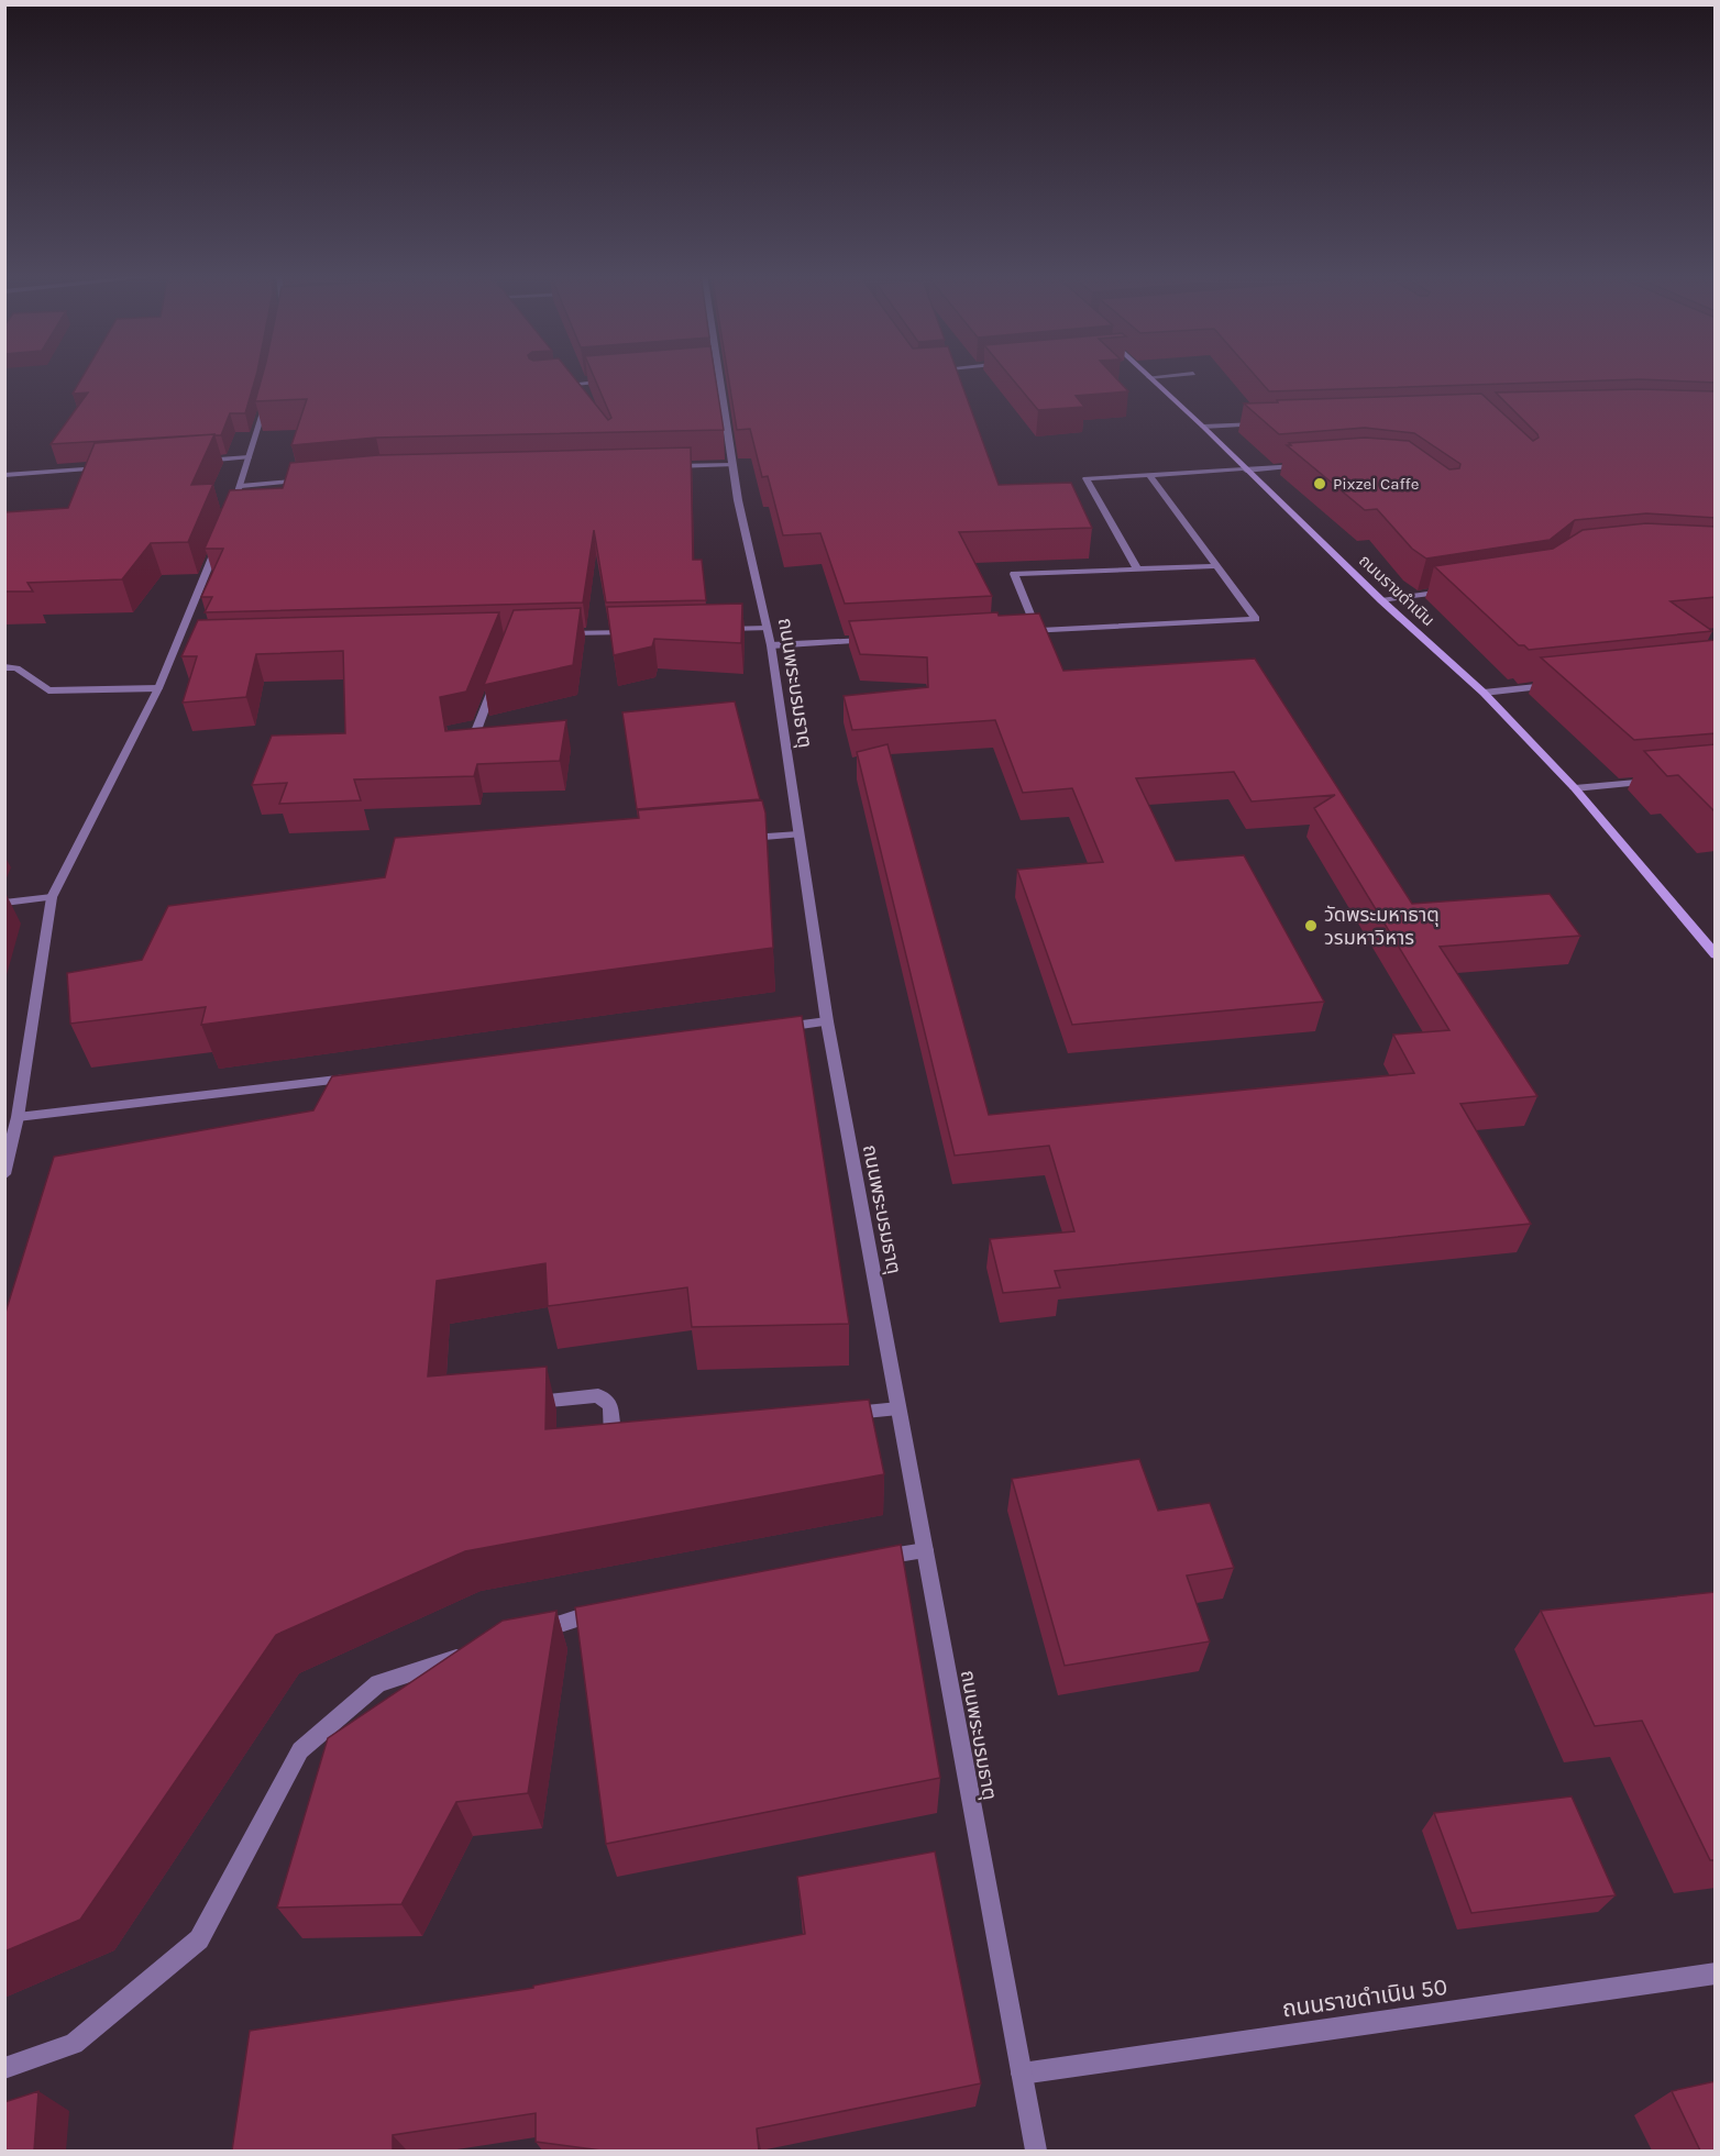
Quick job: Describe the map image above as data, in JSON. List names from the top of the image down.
{
  "streets": {
    "main road": ["ถนนราขดำเนิน"],
    "street": ["ถนนพระบรมธาตุ", "ถนนราขดำเนิน 50"]
  },
  "crossings": [
    ["ถนนพระบรมธาตุ", "ถนนราขดำเนิน 50"]
  ],
  "places": ["Pixzel Caffe", "วัดพระมหาธาตุ วรมหาวิหาร"]
}
